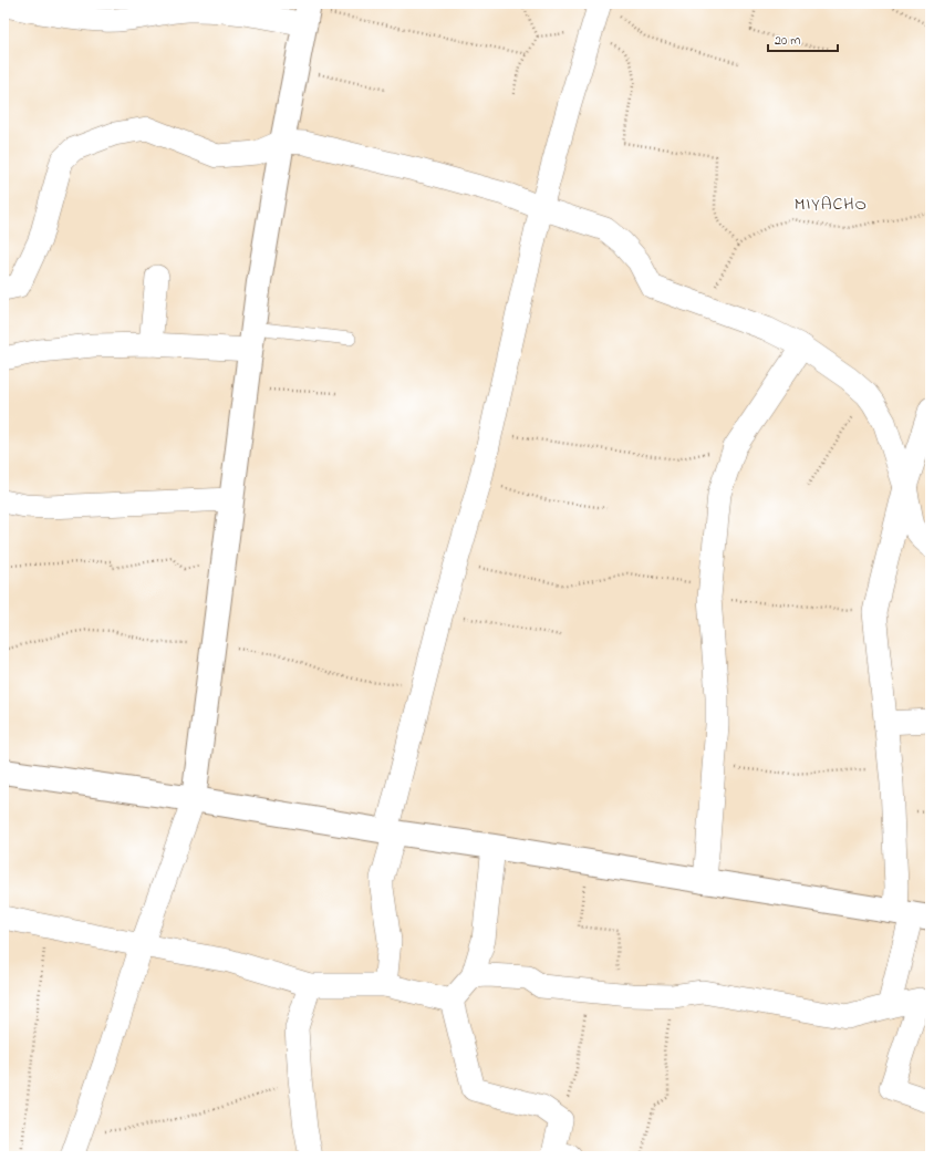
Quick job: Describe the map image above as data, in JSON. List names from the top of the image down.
{
  "districts": ["MIYACHO"],
  "scale_bar": "20 m"
}
